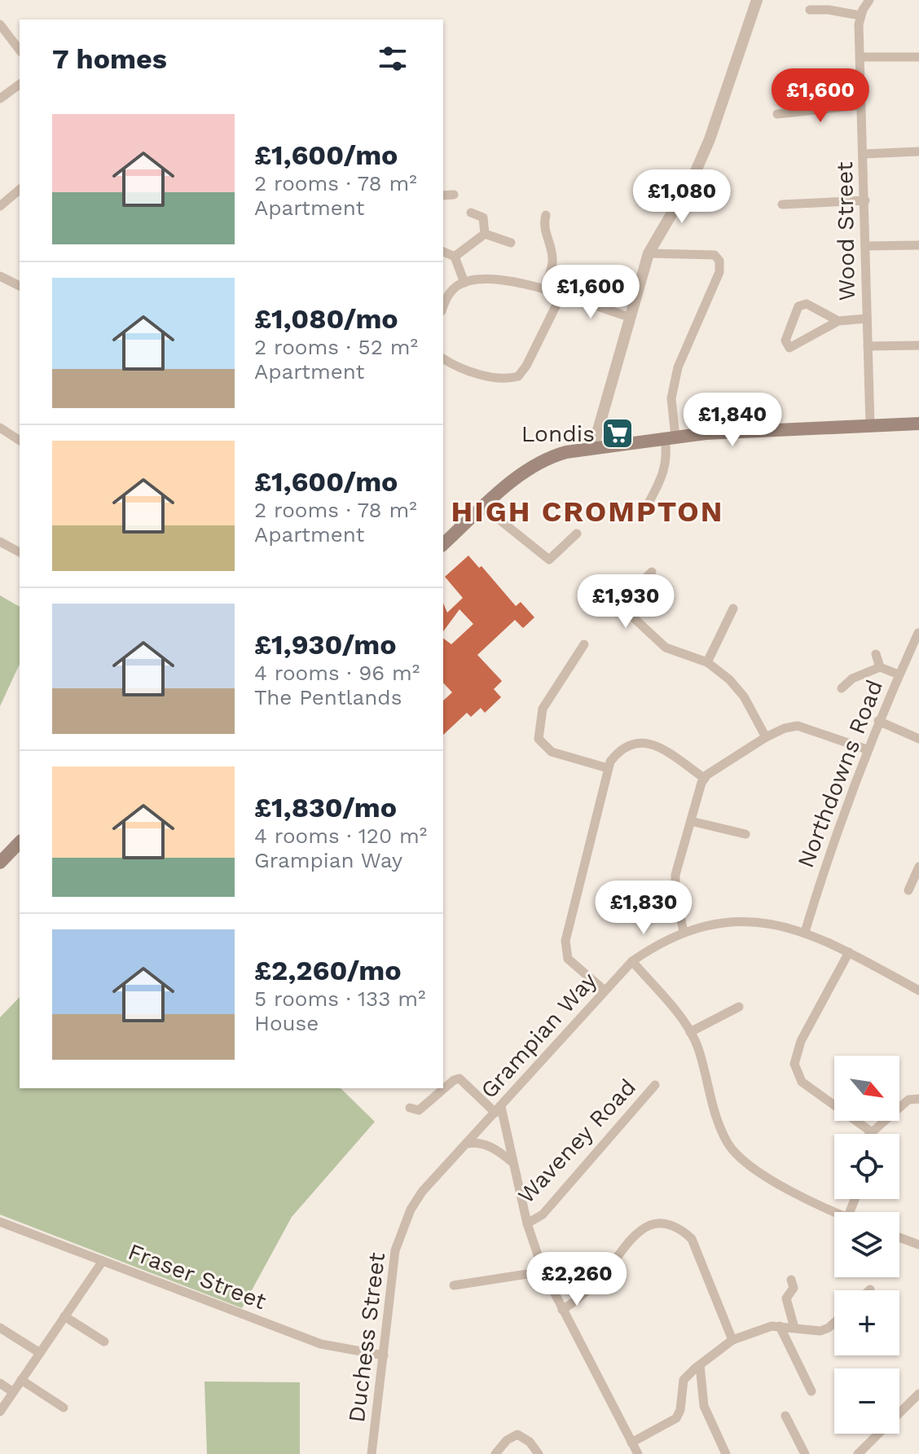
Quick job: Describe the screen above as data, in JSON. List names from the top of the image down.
{
  "streets": {
    "street": [
      "Wood Street",
      "Northdowns Road",
      "Grampian Way",
      "Waveney Road",
      "Fraser Street",
      "Duchess Street"
    ]
  },
  "crossings": [
    ["Northdowns Road", "Grampian Way"],
    ["Grampian Way", "Duchess Street"],
    ["Fraser Street", "Duchess Street"]
  ],
  "districts": ["HIGH CROMPTON"],
  "places": {
    "supermarket": ["Londis"]
  },
  "north": "bottom right",
  "page": {
    "heading": "7 homes",
    "price": [
      "£1,600",
      "£1,080",
      "£1,600",
      "£1,840",
      "£1,930",
      "£1,830",
      "£2,260"
    ],
    "list": [
      {
        "name": "£1,600/mo",
        "note": "2 rooms · 78 m² · Apartment"
      },
      {
        "name": "£1,080/mo",
        "note": "2 rooms · 52 m² · Apartment"
      },
      {
        "name": "£1,600/mo",
        "note": "2 rooms · 78 m² · Apartment"
      },
      {
        "name": "£1,930/mo",
        "note": "4 rooms · 96 m² · The Pentlands"
      },
      {
        "name": "£1,830/mo",
        "note": "4 rooms · 120 m² · Grampian Way"
      },
      {
        "name": "£2,260/mo",
        "note": "5 rooms · 133 m² · House"
      }
    ],
    "map_buttons": ["+", "−"]
  }
}
